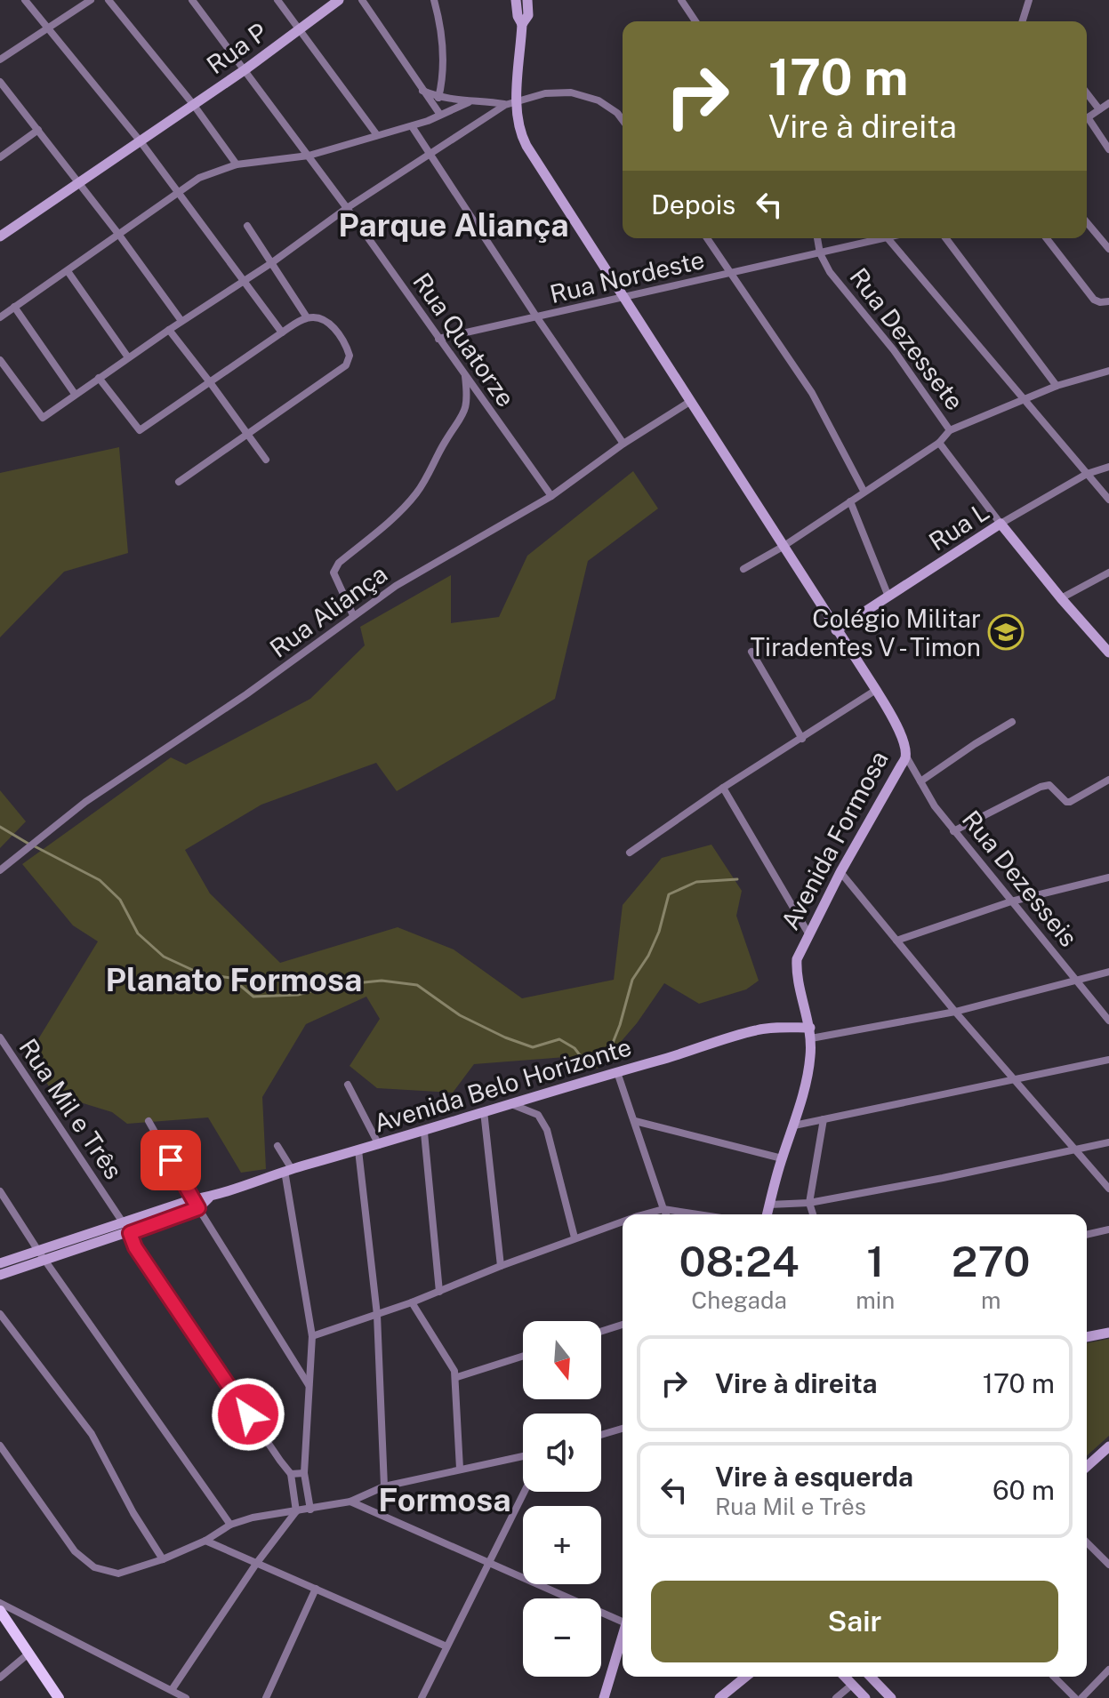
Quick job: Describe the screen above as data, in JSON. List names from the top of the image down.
{
  "streets": {
    "street": [
      "Rua P",
      "Rua Nordeste",
      "Rua Dezessete",
      "Rua Quatorze",
      "Rua L",
      "Rua Aliança",
      "Avenida Formosa",
      "Rua Dezesseis",
      "Avenida Belo Horizonte",
      "Rua Mil e Três"
    ]
  },
  "crossings": [
    ["Rua P", "Rua Quatorze"],
    ["Rua Nordeste", "Rua Dezessete"],
    ["Rua Nordeste", "Rua Quatorze"],
    ["Rua Nordeste", "Avenida Formosa"],
    ["Rua Dezessete", "Rua L"],
    ["Rua Quatorze", "Rua Aliança"],
    ["Rua L", "Avenida Formosa"],
    ["Rua Aliança", "Avenida Formosa"],
    ["Avenida Formosa", "Rua Dezesseis"],
    ["Avenida Formosa", "Avenida Belo Horizonte"],
    ["Avenida Belo Horizonte", "Rua Mil e Três"]
  ],
  "districts": ["Parque Aliança", "Planato Formosa", "Formosa"],
  "places": {
    "school or university": ["Colégio Militar Tiradentes V - Timon"]
  },
  "north": "bottom",
  "page": {
    "turn": ["170 m", "Vire à direita"],
    "then": "Depois",
    "eta": [
      "08:24",
      "Chegada",
      "1",
      "min",
      "270",
      "m"
    ],
    "map_buttons": ["+", "−"],
    "list": [
      {
        "name": "Vire à direita",
        "value": "170 m"
      },
      {
        "name": "Vire à esquerda",
        "note": "Rua Mil e Três",
        "value": "60 m"
      }
    ],
    "buttons": "Sair"
  }
}
